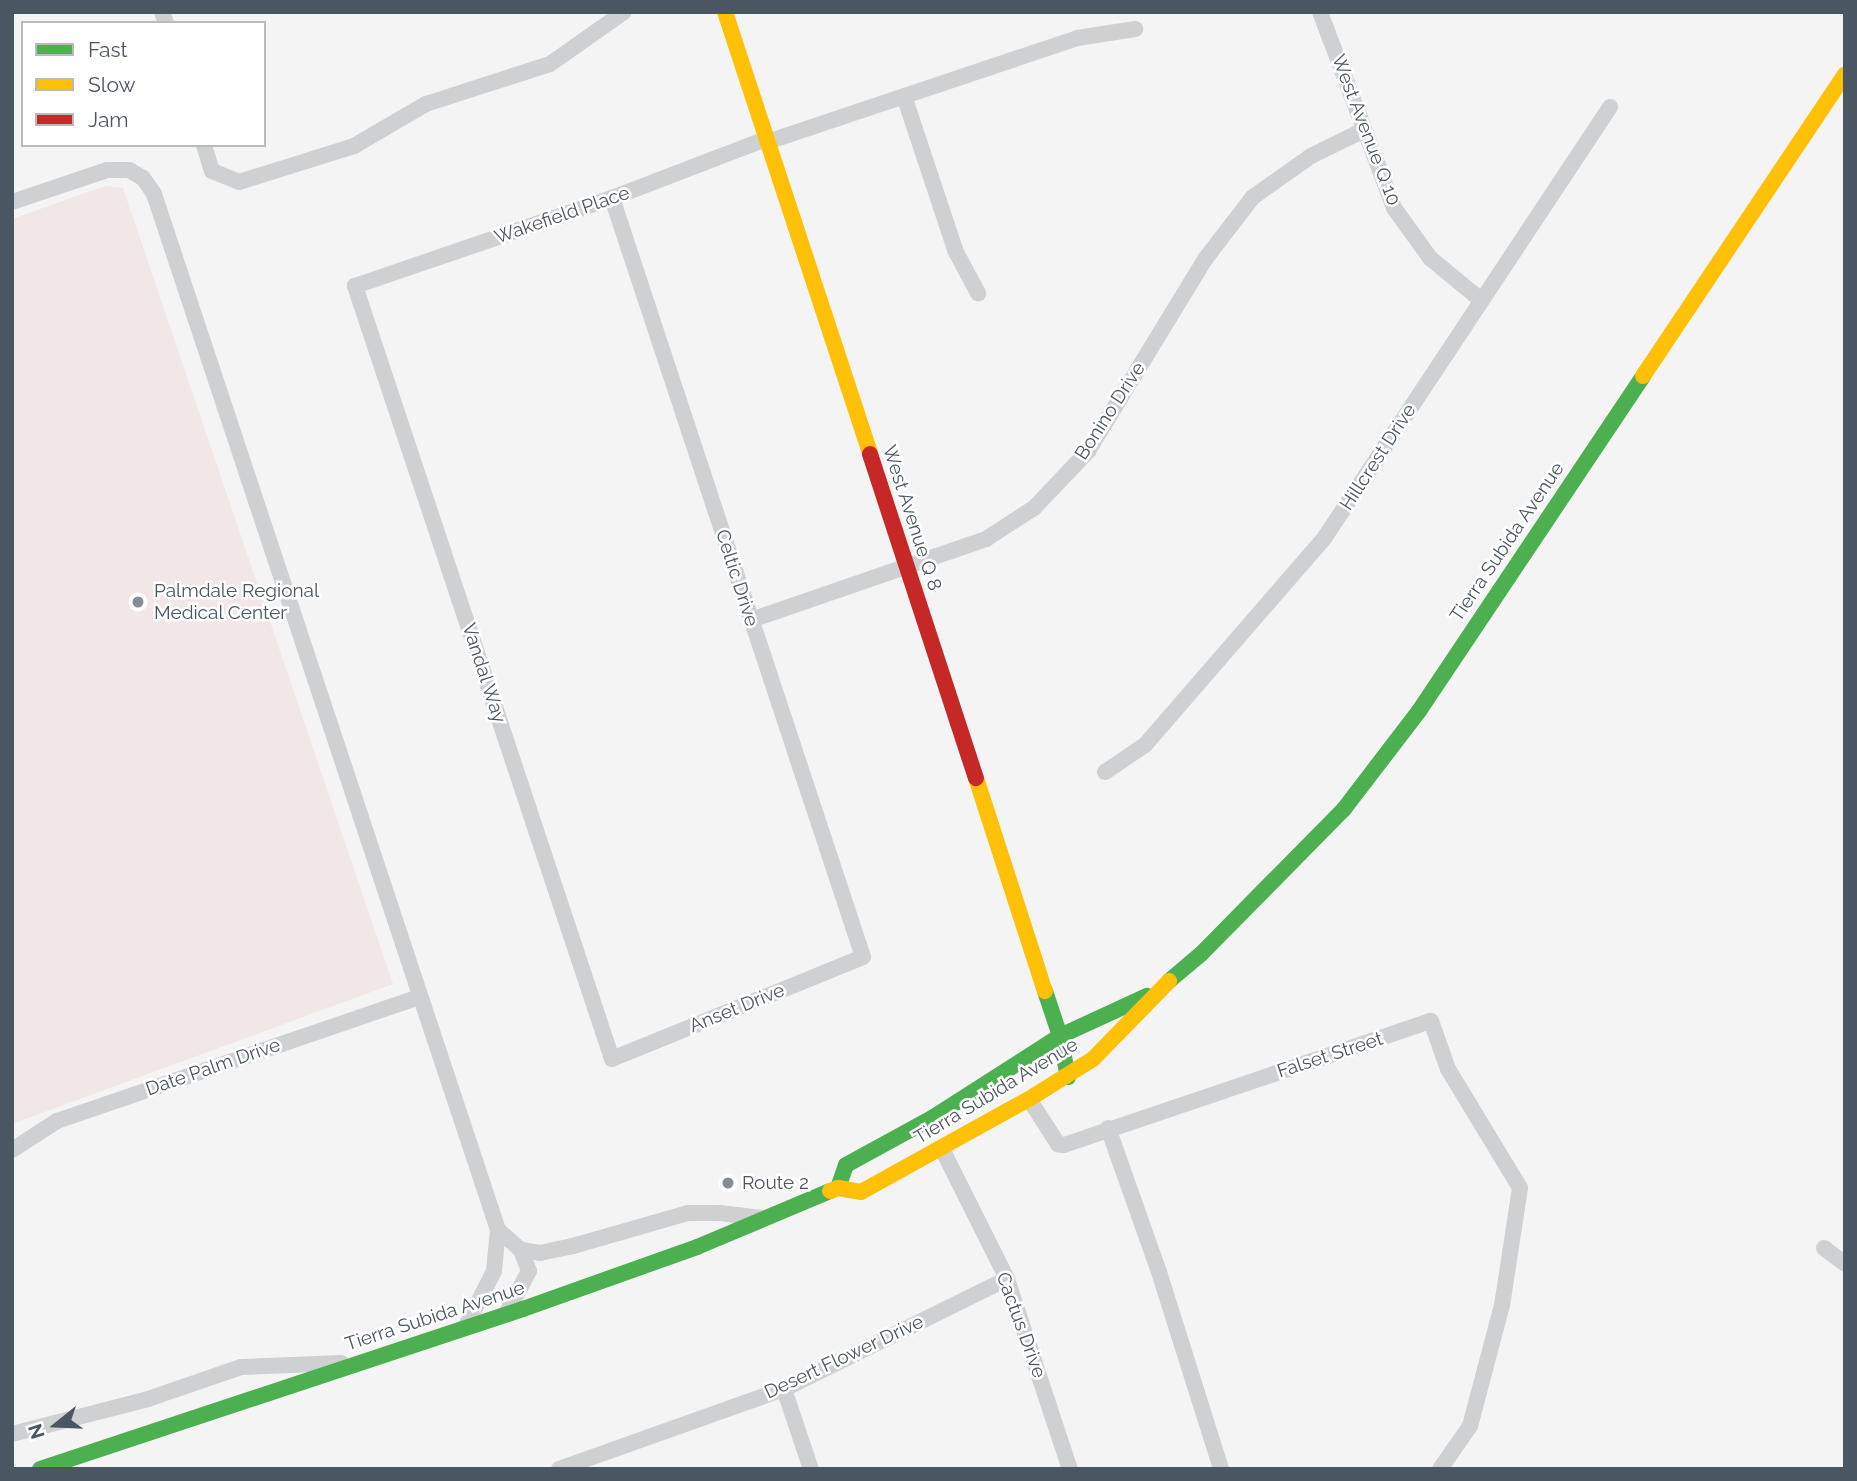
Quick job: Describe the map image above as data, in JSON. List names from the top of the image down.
{
  "streets": {
    "main road": ["West Avenue Q 8", "Tierra Subida Avenue"],
    "street": [
      "West Avenue Q 10",
      "Wakefield Place",
      "Bonino Drive",
      "Hillcrest Drive",
      "Celtic Drive",
      "Vandal Way",
      "Anset Drive",
      "Falset Street",
      "Date Palm Drive",
      "Cactus Drive",
      "Desert Flower Drive"
    ]
  },
  "crossings": [
    ["West Avenue Q 10", "Bonino Drive"],
    ["West Avenue Q 10", "Hillcrest Drive"],
    ["Wakefield Place", "West Avenue Q 8"],
    ["Wakefield Place", "Celtic Drive"],
    ["Wakefield Place", "Vandal Way"],
    ["Bonino Drive", "West Avenue Q 8"],
    ["Bonino Drive", "Celtic Drive"],
    ["West Avenue Q 8", "Tierra Subida Avenue"],
    ["Tierra Subida Avenue", "Cactus Drive"],
    ["Celtic Drive", "Anset Drive"],
    ["Vandal Way", "Anset Drive"],
    ["Cactus Drive", "Desert Flower Drive"]
  ],
  "places": ["Palmdale Regional Medical Center", "Route 2"],
  "legend": ["Fast", "Slow", "Jam"],
  "north": "left"
}
